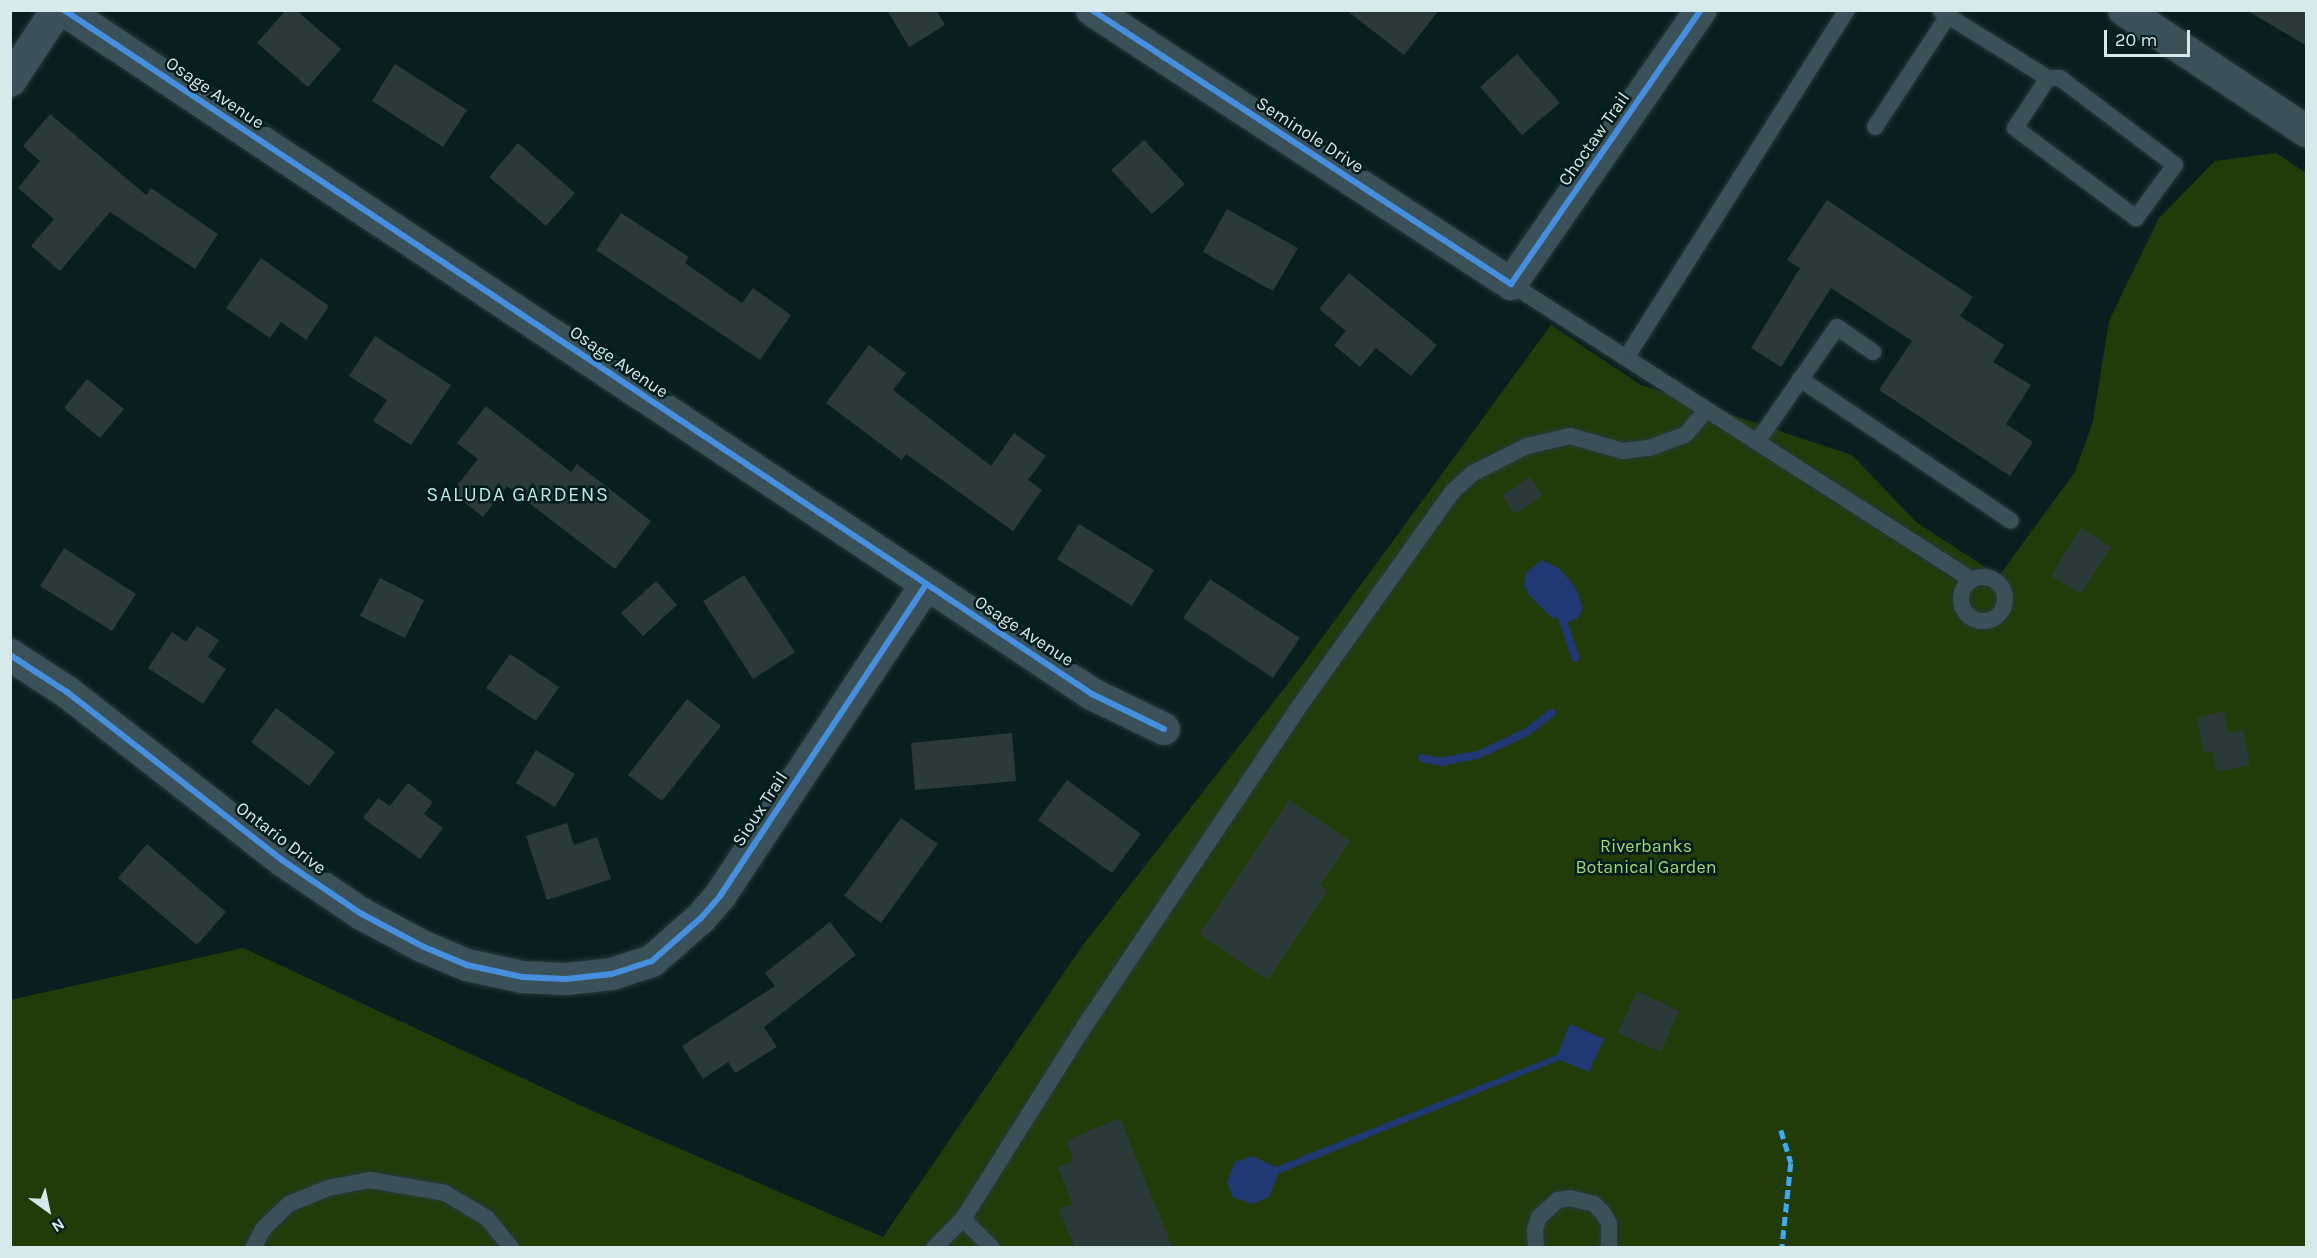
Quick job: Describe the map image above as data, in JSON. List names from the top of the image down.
{
  "streets": {
    "street": [
      "Osage Avenue",
      "Seminole Drive",
      "Choctaw Trail",
      "Sioux Trail",
      "Ontario Drive"
    ]
  },
  "crossings": [
    ["Osage Avenue", "Sioux Trail"],
    ["Seminole Drive", "Choctaw Trail"],
    ["Sioux Trail", "Ontario Drive"]
  ],
  "districts": ["SALUDA GARDENS"],
  "parks": ["Riverbanks Botanical Garden"],
  "scale_bar": "20 m",
  "north": "bottom right"
}
